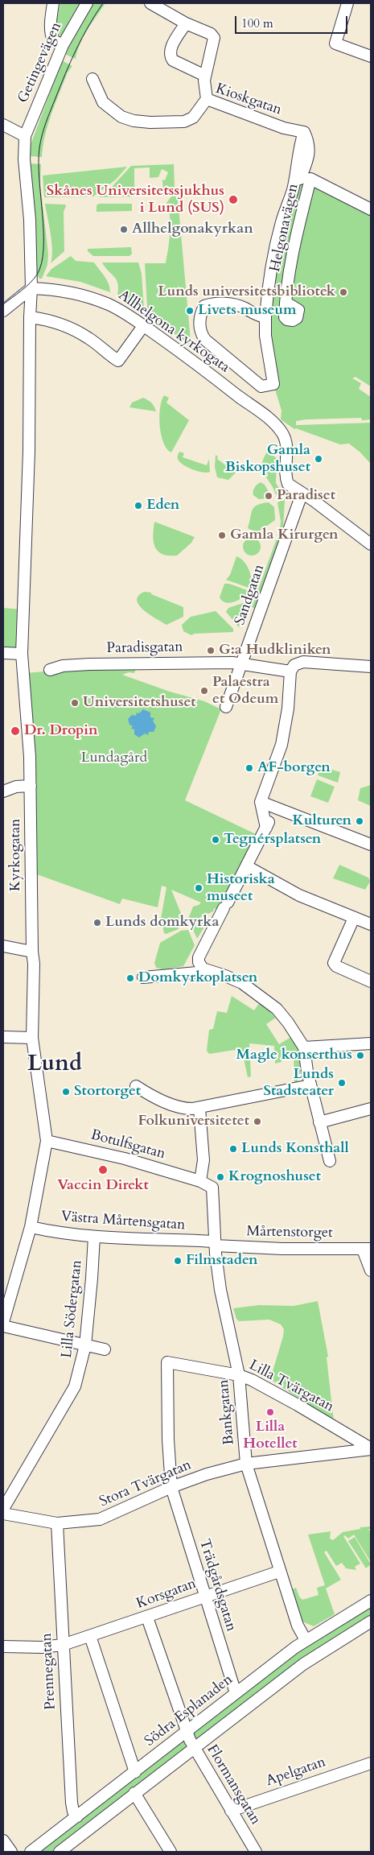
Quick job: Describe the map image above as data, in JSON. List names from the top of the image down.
{
  "streets": {
    "street": [
      "Getingevägen",
      "Kioskgatan",
      "Helgonavägen",
      "Allhelgona kyrkogata",
      "Sandgatan",
      "Paradisgatan",
      "Kyrkogatan",
      "Botulfsgatan",
      "Västra Mårtensgatan",
      "Mårtenstorget",
      "Lilla Södergatan",
      "Lilla Tvärgatan",
      "Bankgatan",
      "Stora Tvärgatan",
      "Trädgårdsgatan",
      "Korsgatan",
      "Prennegatan",
      "Södra Esplanaden",
      "Apelgatan",
      "Flormansgatan"
    ]
  },
  "crossings": [
    ["Getingevägen", "Kyrkogatan"],
    ["Allhelgona kyrkogata", "Sandgatan"],
    ["Allhelgona kyrkogata", "Kyrkogatan"],
    ["Sandgatan", "Paradisgatan"],
    ["Botulfsgatan", "Bankgatan"],
    ["Västra Mårtensgatan", "Mårtenstorget"],
    ["Västra Mårtensgatan", "Lilla Södergatan"],
    ["Västra Mårtensgatan", "Bankgatan"],
    ["Mårtenstorget", "Bankgatan"],
    ["Lilla Tvärgatan", "Bankgatan"],
    ["Lilla Tvärgatan", "Stora Tvärgatan"],
    ["Lilla Tvärgatan", "Trädgårdsgatan"],
    ["Bankgatan", "Stora Tvärgatan"],
    ["Bankgatan", "Korsgatan"],
    ["Bankgatan", "Södra Esplanaden"],
    ["Stora Tvärgatan", "Trädgårdsgatan"],
    ["Stora Tvärgatan", "Prennegatan"],
    ["Trädgårdsgatan", "Korsgatan"],
    ["Trädgårdsgatan", "Södra Esplanaden"],
    ["Korsgatan", "Prennegatan"],
    ["Korsgatan", "Flormansgatan"],
    ["Prennegatan", "Södra Esplanaden"],
    ["Södra Esplanaden", "Flormansgatan"],
    ["Apelgatan", "Flormansgatan"]
  ],
  "districts": ["Lund"],
  "parks": ["Lundagård"],
  "places": [
    "Skånes Universitetssjukhus i Lund (SUS)",
    "Allhelgonakyrkan",
    "Lunds universitetsbibliotek",
    "Livets museum",
    "Gamla Biskopshuset",
    "Paradiset",
    "Eden",
    "Gamla Kirurgen",
    "G:a Hudkliniken",
    "Palaestra et Odeum",
    "Universitetshuset",
    "Dr. Dropin",
    "AF-borgen",
    "Kulturen",
    "Tegnérsplatsen",
    "Historiska museet",
    "Lunds domkyrka",
    "Domkyrkoplatsen",
    "Magle konserthus",
    "Lunds Stadsteater",
    "Stortorget",
    "Folkuniversitetet",
    "Lunds Konsthall",
    "Vaccin Direkt",
    "Krognoshuset",
    "Filmstaden",
    "Lilla Hotellet"
  ],
  "scale_bar": "100 m"
}
